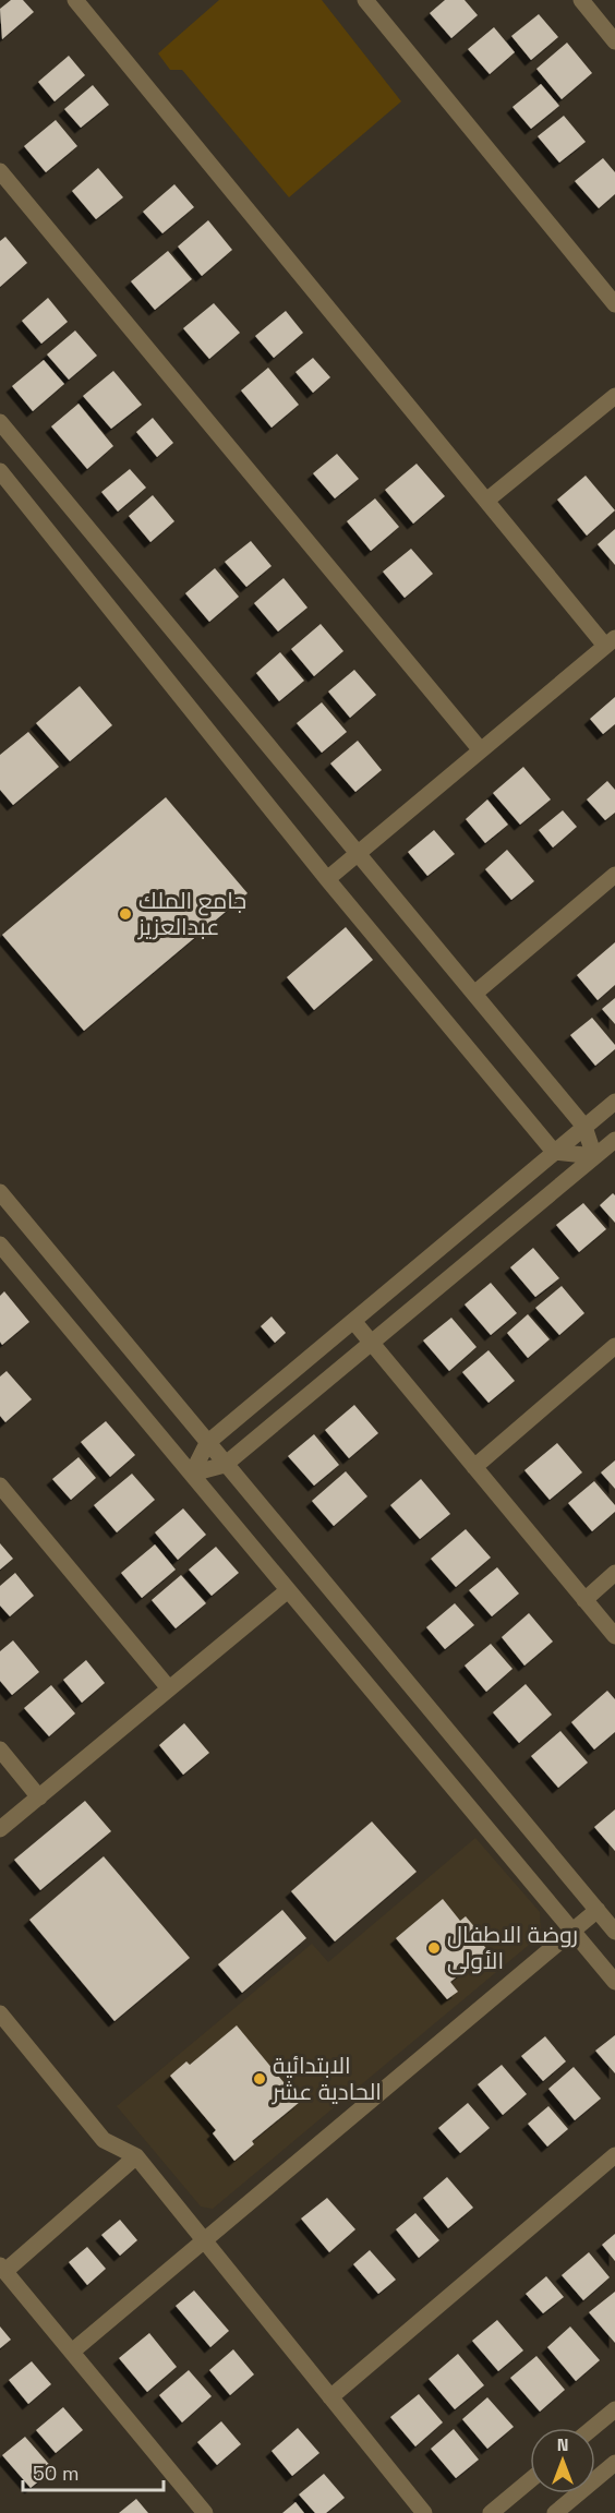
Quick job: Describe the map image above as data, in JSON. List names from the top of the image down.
{
  "places": ["جامع الملك عبدالعزيز", "روضة الاطفال الأولى", "الابتدائية الحادية عشر"],
  "scale_bar": "50 m",
  "north": "top"
}
